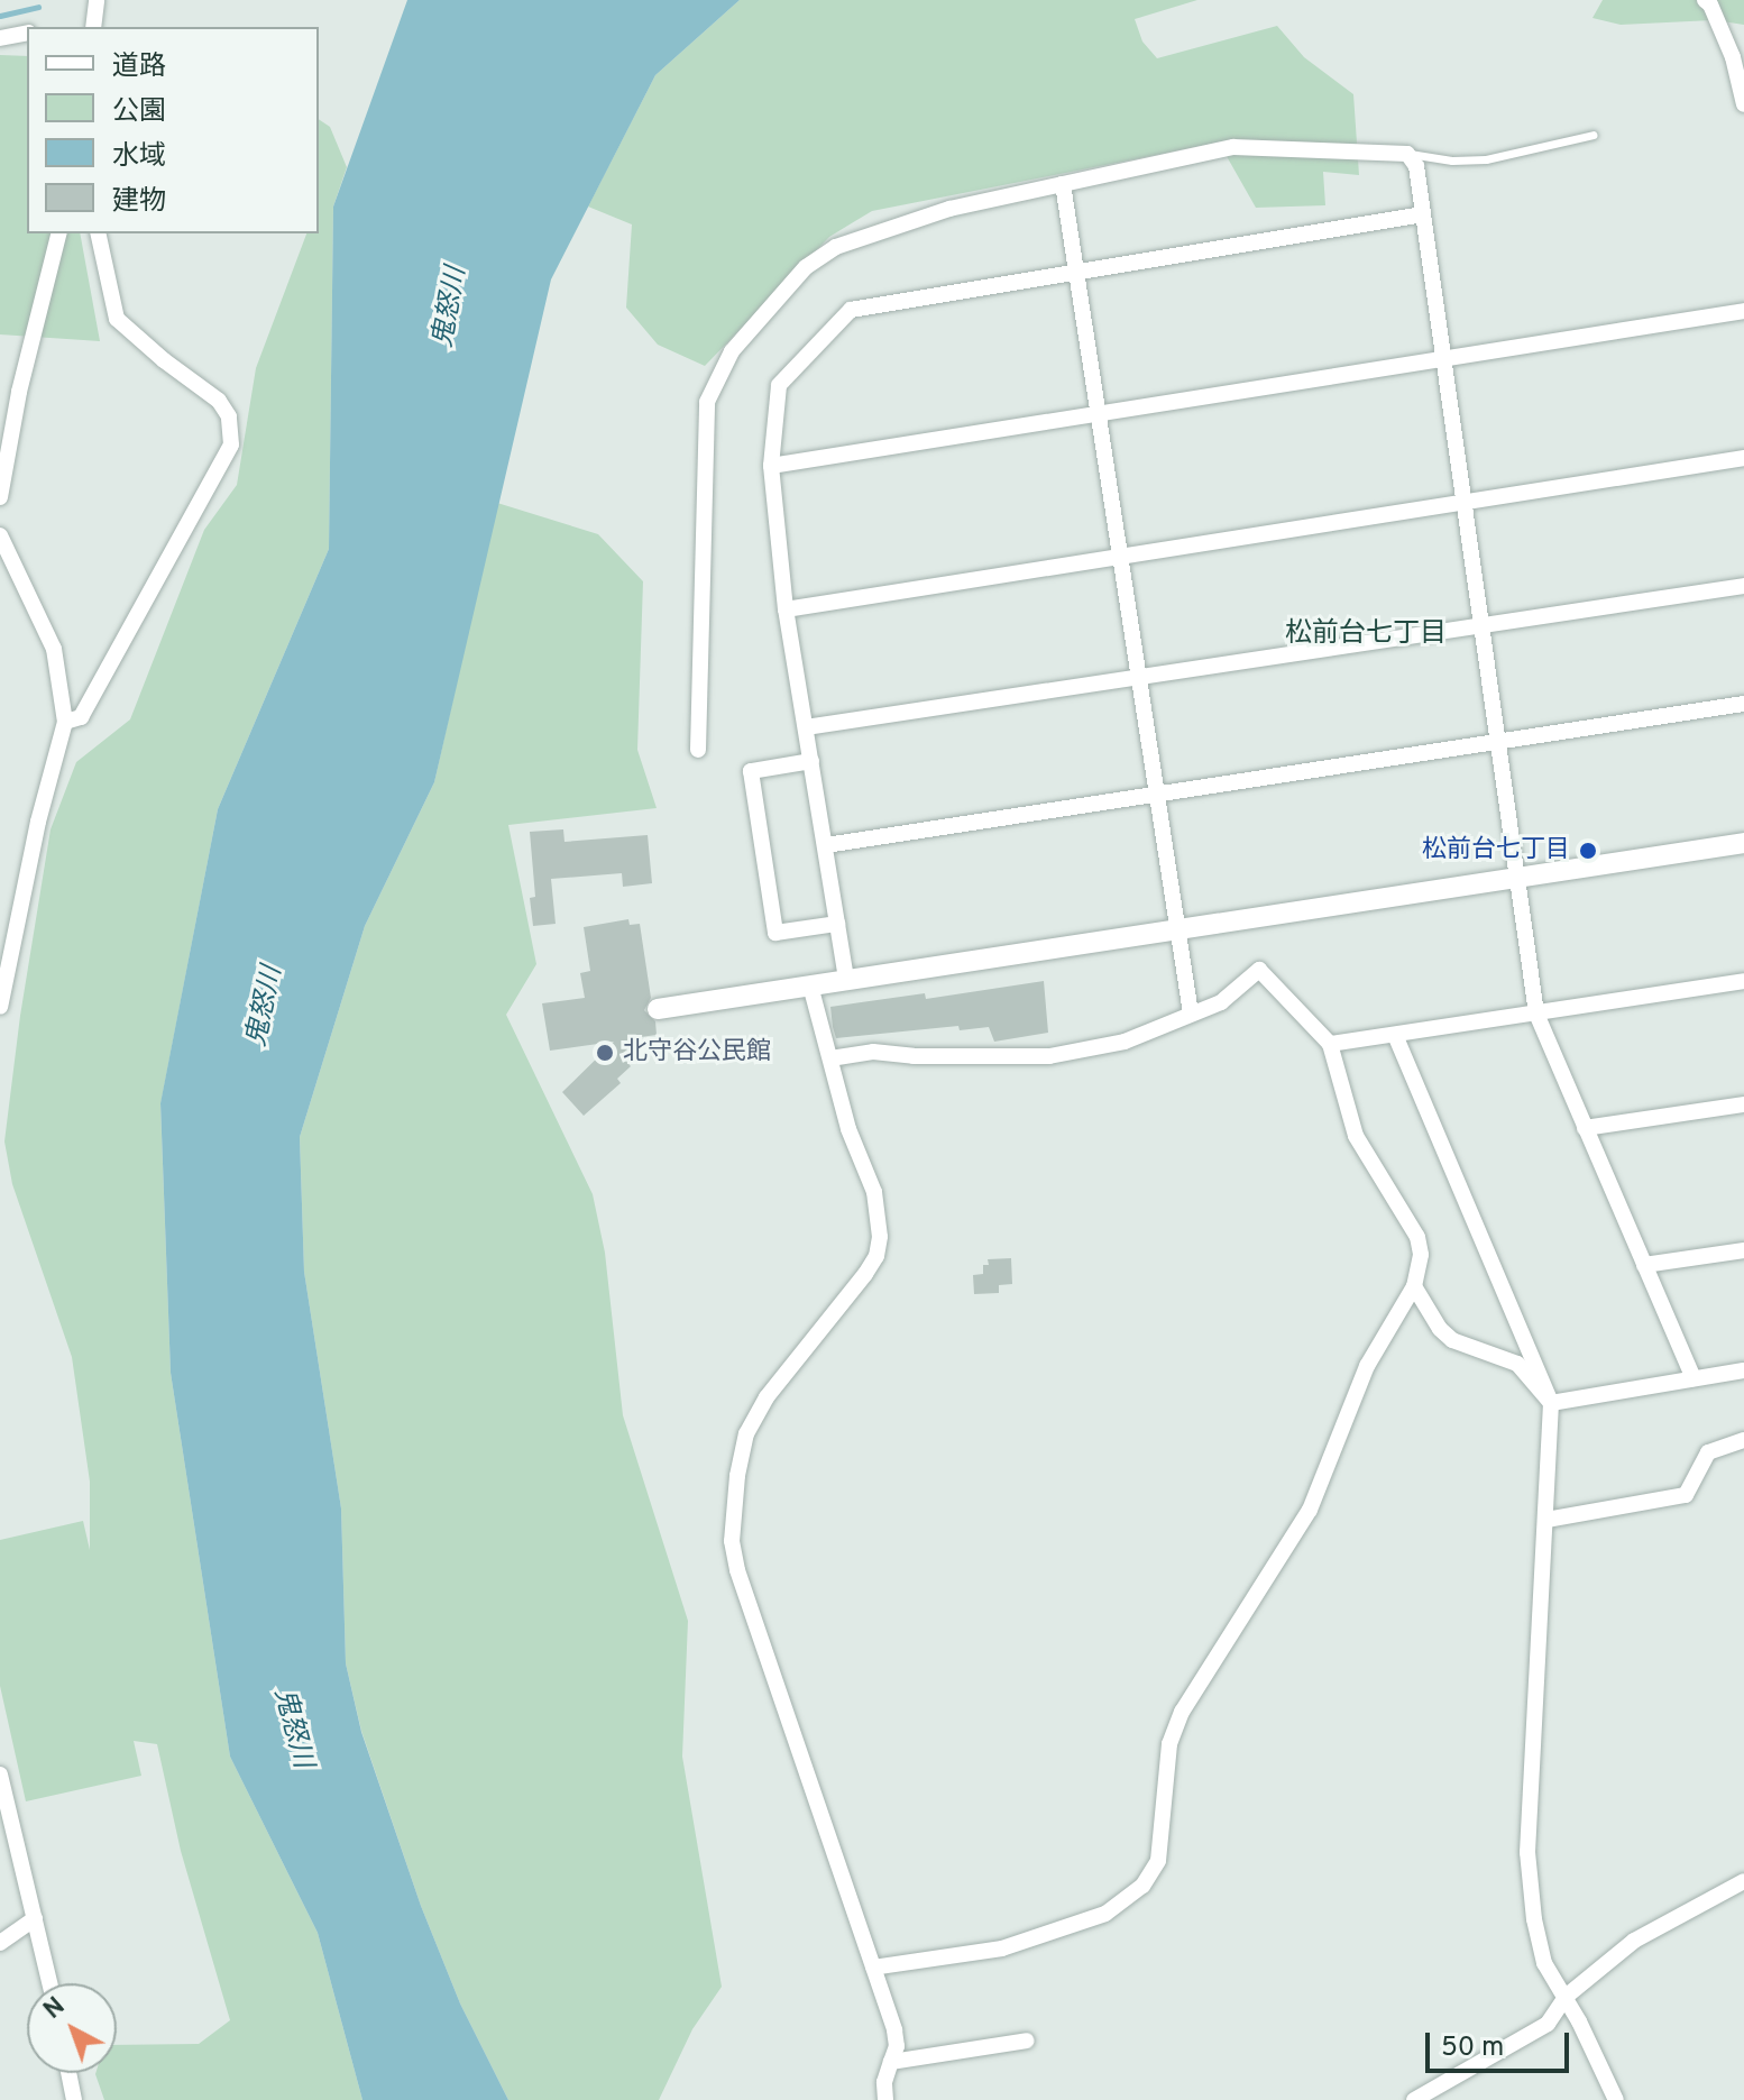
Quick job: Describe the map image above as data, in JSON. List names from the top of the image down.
{
  "districts": ["松前台七丁目"],
  "water": ["鬼怒川"],
  "places": ["松前台七丁目", "北守谷公民館"],
  "legend": [
    "道路",
    "公園",
    "水域",
    "建物"
  ],
  "scale_bar": "50 m",
  "north": "top left"
}
